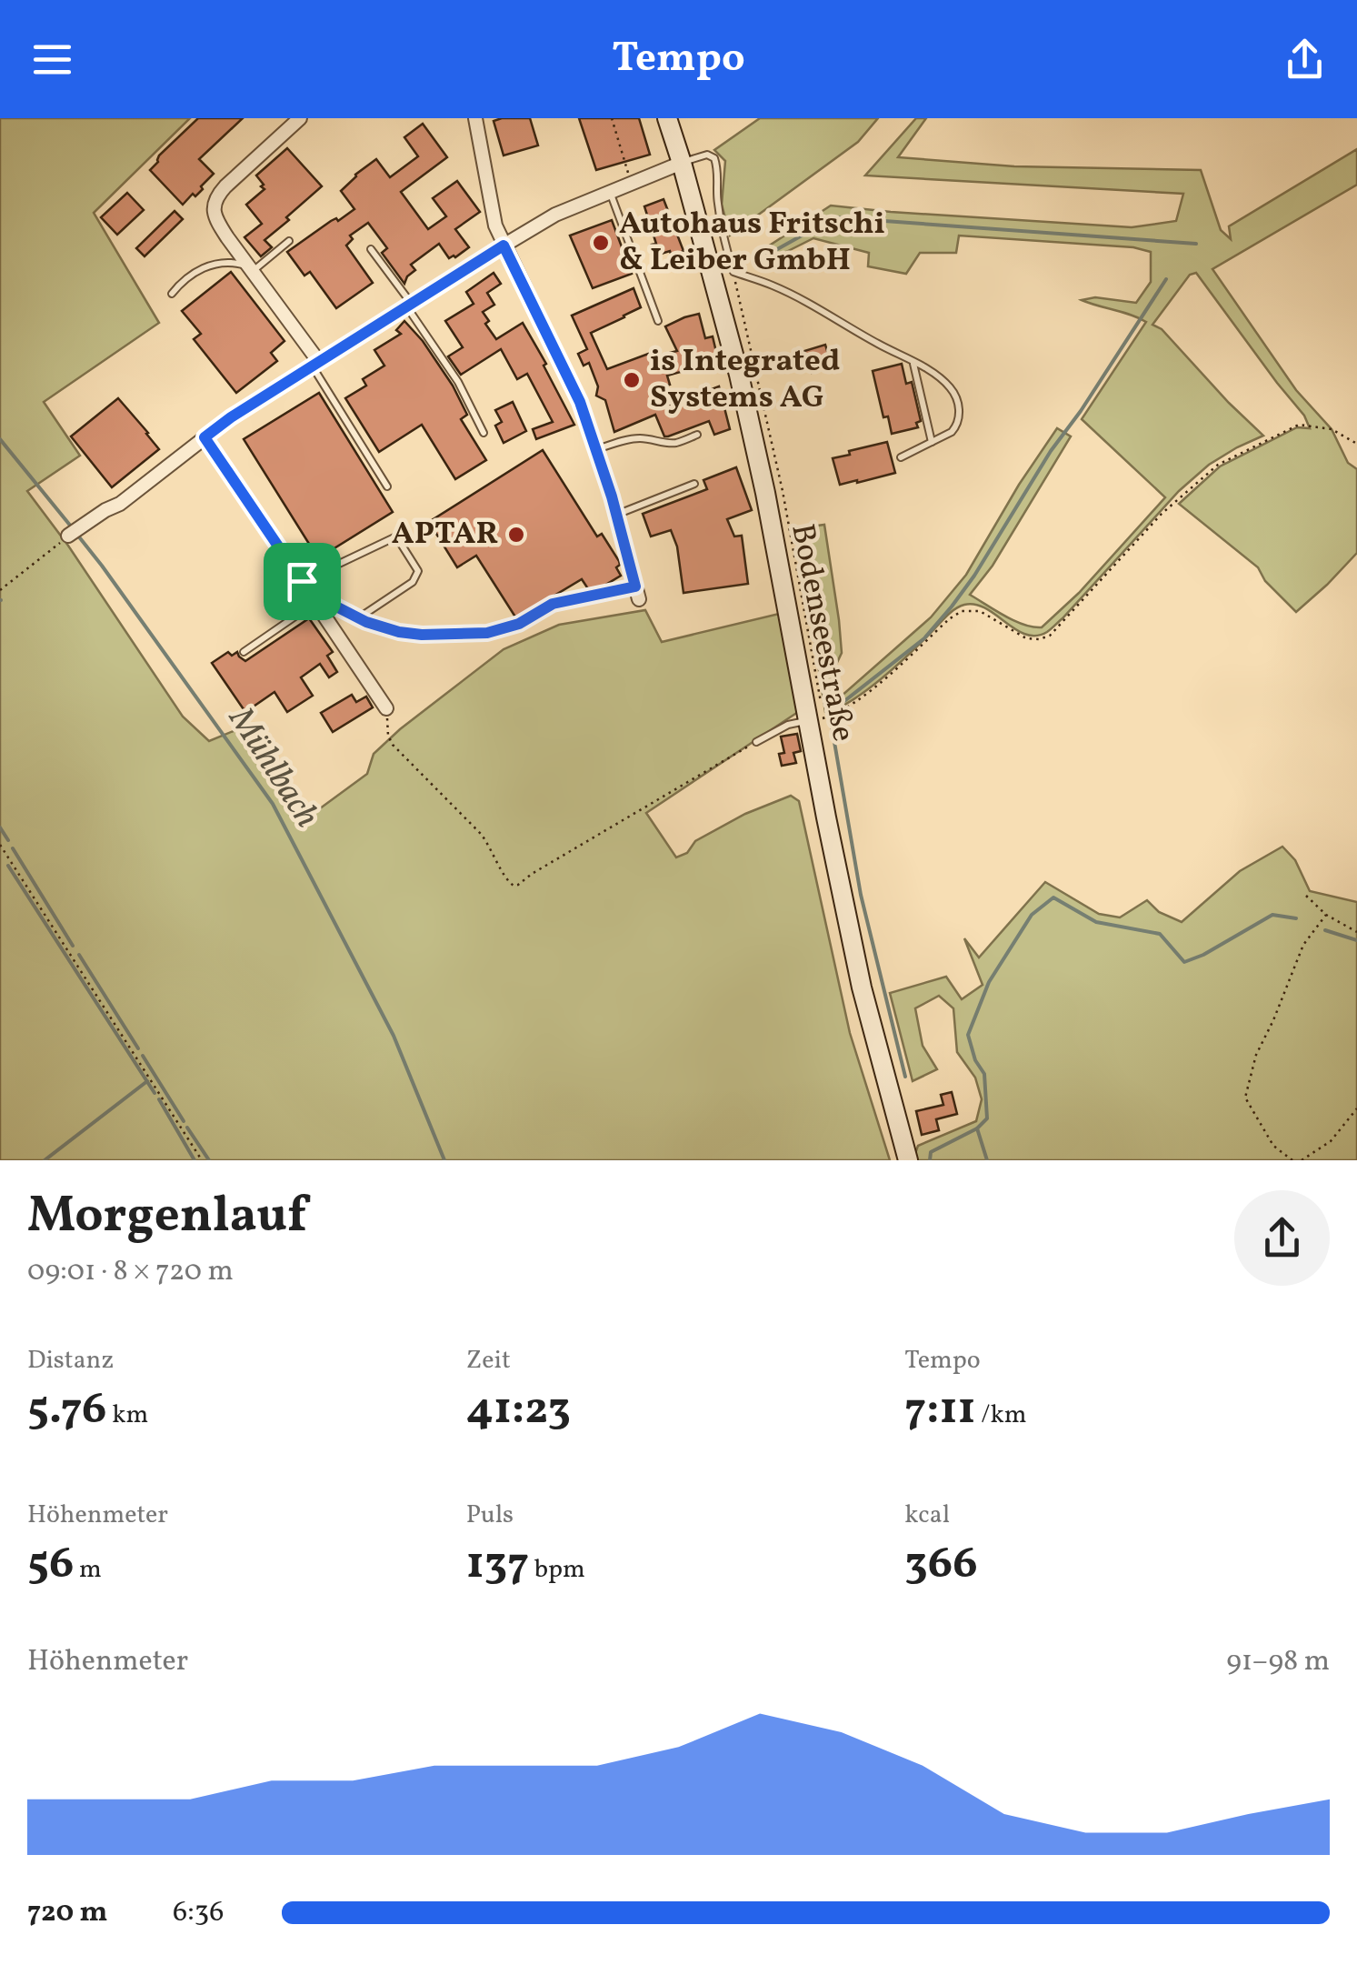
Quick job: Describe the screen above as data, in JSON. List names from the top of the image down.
{
  "streets": {
    "street": ["Bodenseestraße"]
  },
  "water": ["Mühlbach"],
  "places": ["Autohaus Fritschi & Leiber GmbH", "is Integrated Systems AG", "APTAR"],
  "page": {
    "header": "Tempo",
    "heading": ["Morgenlauf", "09:01 · 8 × 720 m"],
    "stats": [
      ["Distanz", "5.76 km"],
      ["Zeit", "41:23"],
      ["Tempo", "7:11 /km"],
      ["Höhenmeter", "56 m"],
      ["Puls", "137 bpm"],
      ["kcal", "366"]
    ],
    "chart": ["Höhenmeter", "91–98 m"],
    "list": [
      {
        "name": "720 m",
        "note": "6:36"
      }
    ]
  }
}
